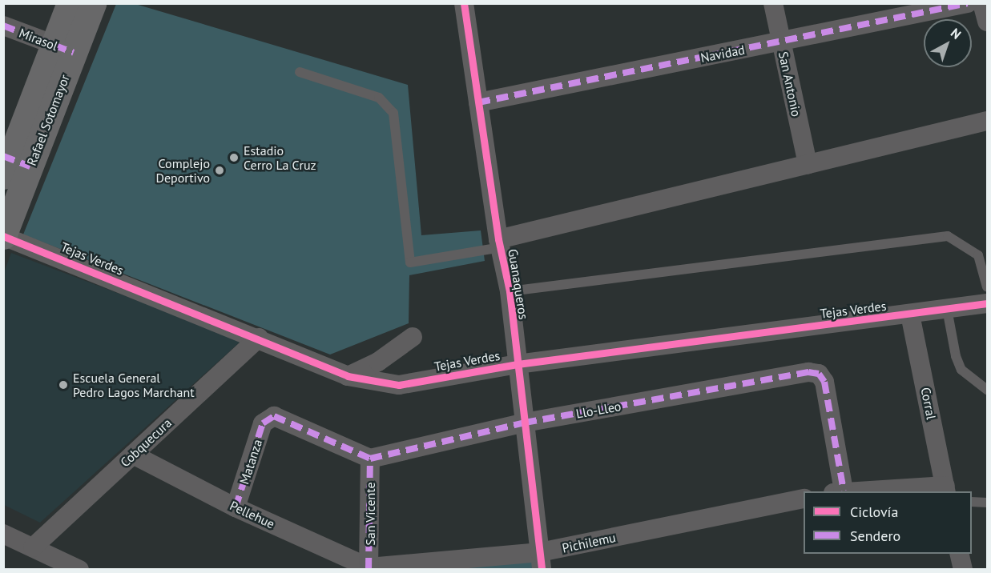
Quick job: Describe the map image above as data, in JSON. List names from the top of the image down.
{
  "streets": {
    "main road": ["Rafael Sotomayor"],
    "street": [
      "Mirasol",
      "Navidad",
      "San Antonio",
      "Tejas Verdes",
      "Guanaqueros",
      "Corral",
      "Llo-Lleo",
      "Cobquecura",
      "Matanza",
      "San Vicente",
      "Pellehue",
      "Pichilemu"
    ]
  },
  "crossings": [
    ["Mirasol", "Rafael Sotomayor"],
    ["Navidad", "San Antonio"],
    ["Navidad", "Guanaqueros"],
    ["Rafael Sotomayor", "Tejas Verdes"],
    ["Tejas Verdes", "Guanaqueros"],
    ["Tejas Verdes", "Corral"],
    ["Tejas Verdes", "Cobquecura"],
    ["Guanaqueros", "Llo-Lleo"],
    ["Guanaqueros", "Pichilemu"],
    ["Llo-Lleo", "Matanza"],
    ["Llo-Lleo", "San Vicente"],
    ["Cobquecura", "Pellehue"],
    ["Matanza", "San Vicente"],
    ["Matanza", "Pellehue"],
    ["San Vicente", "Pellehue"],
    ["San Vicente", "Pichilemu"],
    ["Pellehue", "Pichilemu"]
  ],
  "places": ["Estadio Cerro La Cruz", "Complejo Deportivo", "Escuela General Pedro Lagos Marchant"],
  "legend": ["Ciclovía", "Sendero"],
  "north": "top right"
}
